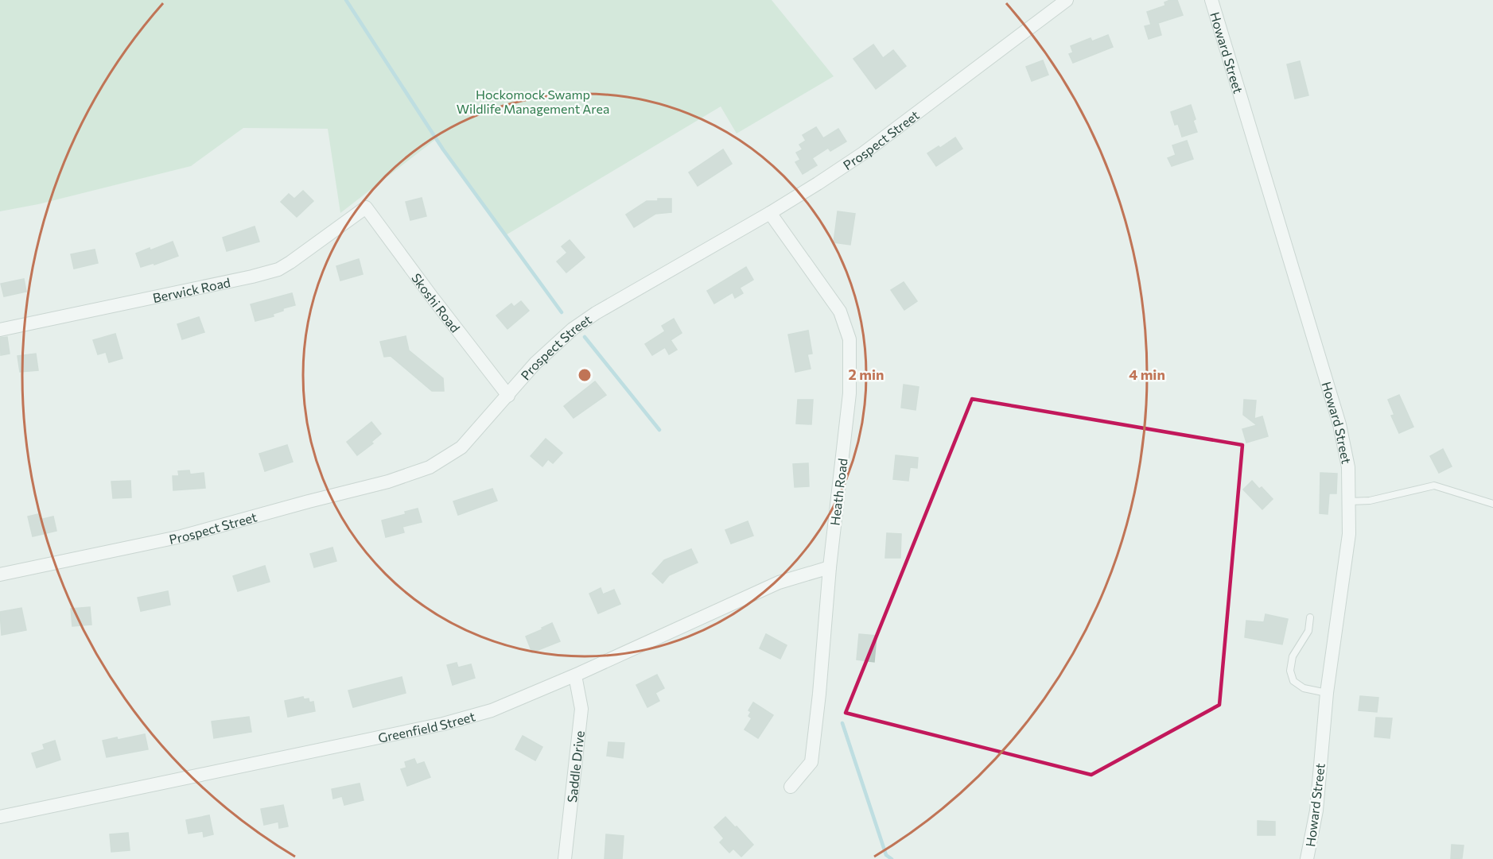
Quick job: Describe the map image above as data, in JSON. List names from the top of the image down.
{
  "streets": {
    "street": [
      "Howard Street",
      "Prospect Street",
      "Berwick Road",
      "Skoshi Road",
      "Heath Road",
      "Greenfield Street",
      "Saddle Drive"
    ]
  },
  "crossings": [
    ["Prospect Street", "Skoshi Road"],
    ["Prospect Street", "Heath Road"],
    ["Berwick Road", "Skoshi Road"],
    ["Heath Road", "Greenfield Street"],
    ["Greenfield Street", "Saddle Drive"]
  ],
  "parks": ["Hockomock Swamp Wildlife Management Area"],
  "rings": ["2 min", "4 min"]
}
